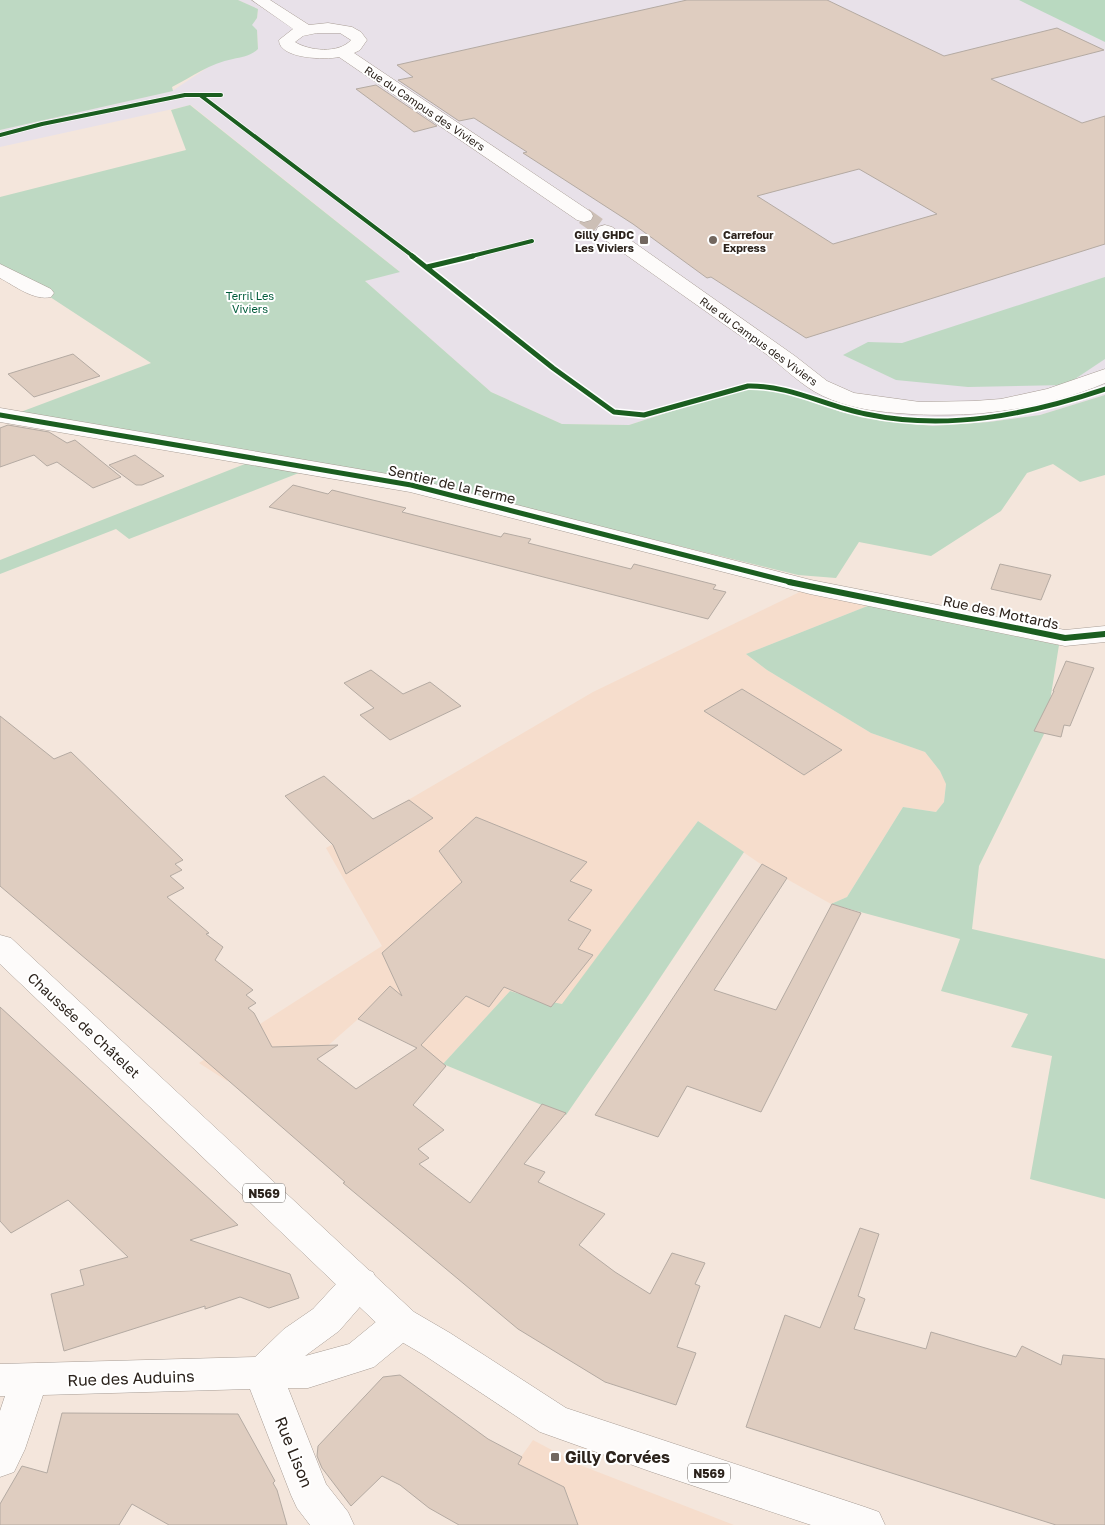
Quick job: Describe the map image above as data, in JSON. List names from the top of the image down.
{
  "streets": {
    "street": [
      "Rue du Campus des Viviers",
      "Sentier de la Ferme",
      "Rue des Mottards",
      "Chaussée de Châtelet",
      "N569",
      "Rue des Auduins",
      "Rue Lison"
    ]
  },
  "crossings": [
    ["Sentier de la Ferme", "Rue des Mottards"],
    ["Chaussée de Châtelet", "N569"],
    ["N569", "Rue des Auduins"],
    ["Rue des Auduins", "Rue Lison"]
  ],
  "parks": ["Terril Les Viviers"],
  "places": {
    "transit": ["Gilly GHDC Les Viviers", "Gilly Corvées"],
    "other": ["Carrefour Express"]
  }
}
